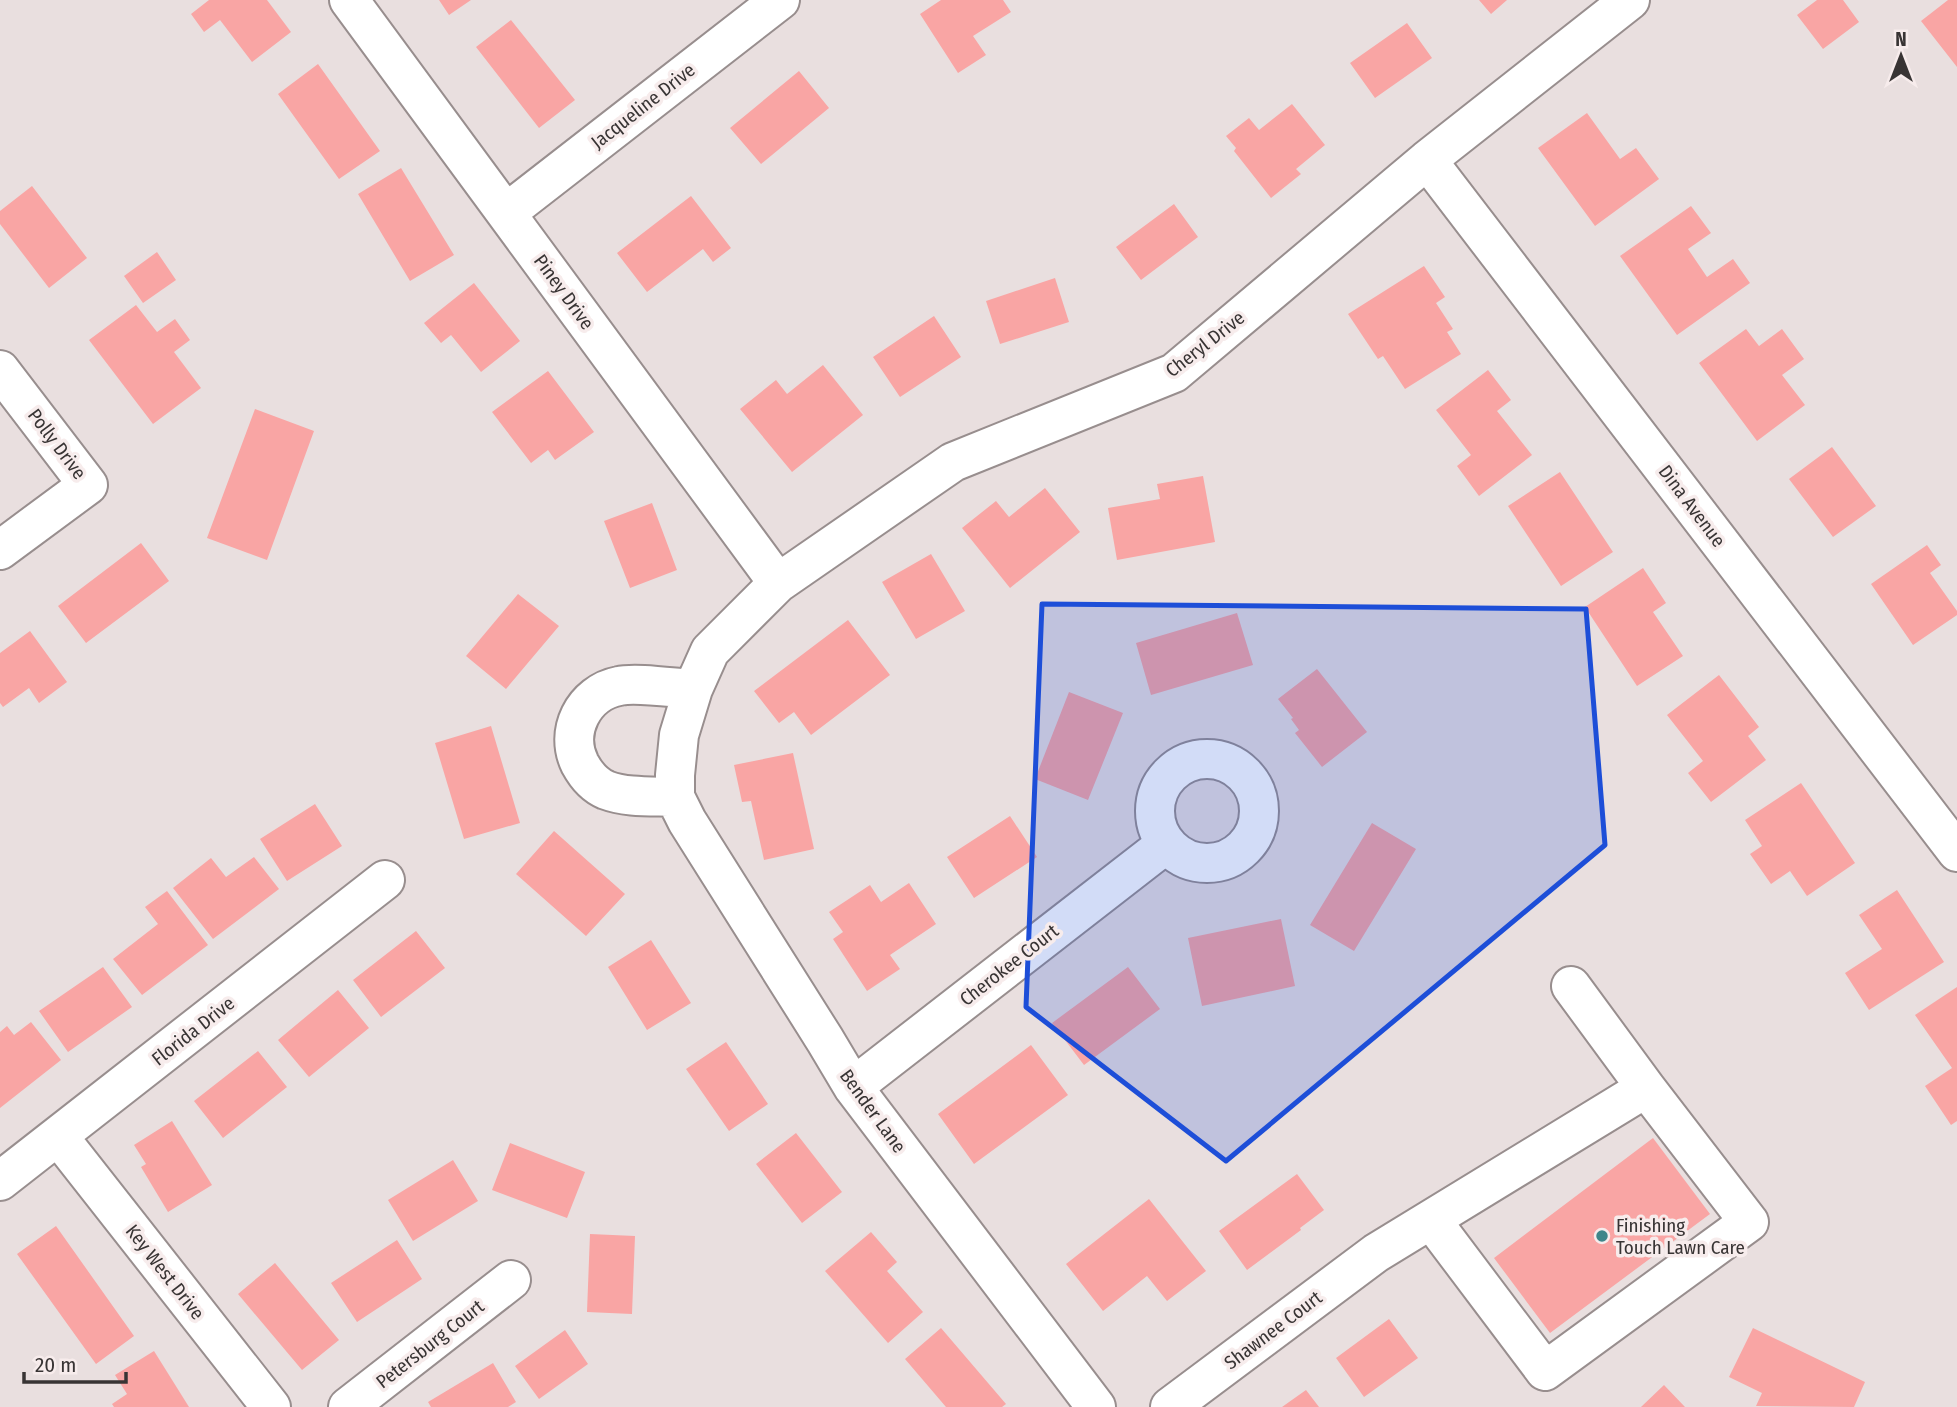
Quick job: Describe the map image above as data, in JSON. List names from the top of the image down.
{
  "streets": {
    "street": [
      "Jacqueline Drive",
      "Piney Drive",
      "Cheryl Drive",
      "Polly Drive",
      "Dina Avenue",
      "Cherokee Court",
      "Florida Drive",
      "Bender Lane",
      "Key West Drive",
      "Shawnee Court",
      "Petersburg Court"
    ]
  },
  "crossings": [
    ["Jacqueline Drive", "Piney Drive"],
    ["Piney Drive", "Cheryl Drive"],
    ["Cheryl Drive", "Dina Avenue"],
    ["Cherokee Court", "Bender Lane"],
    ["Florida Drive", "Key West Drive"]
  ],
  "places": ["Finishing Touch Lawn Care"],
  "scale_bar": "20 m",
  "north": "top"
}
